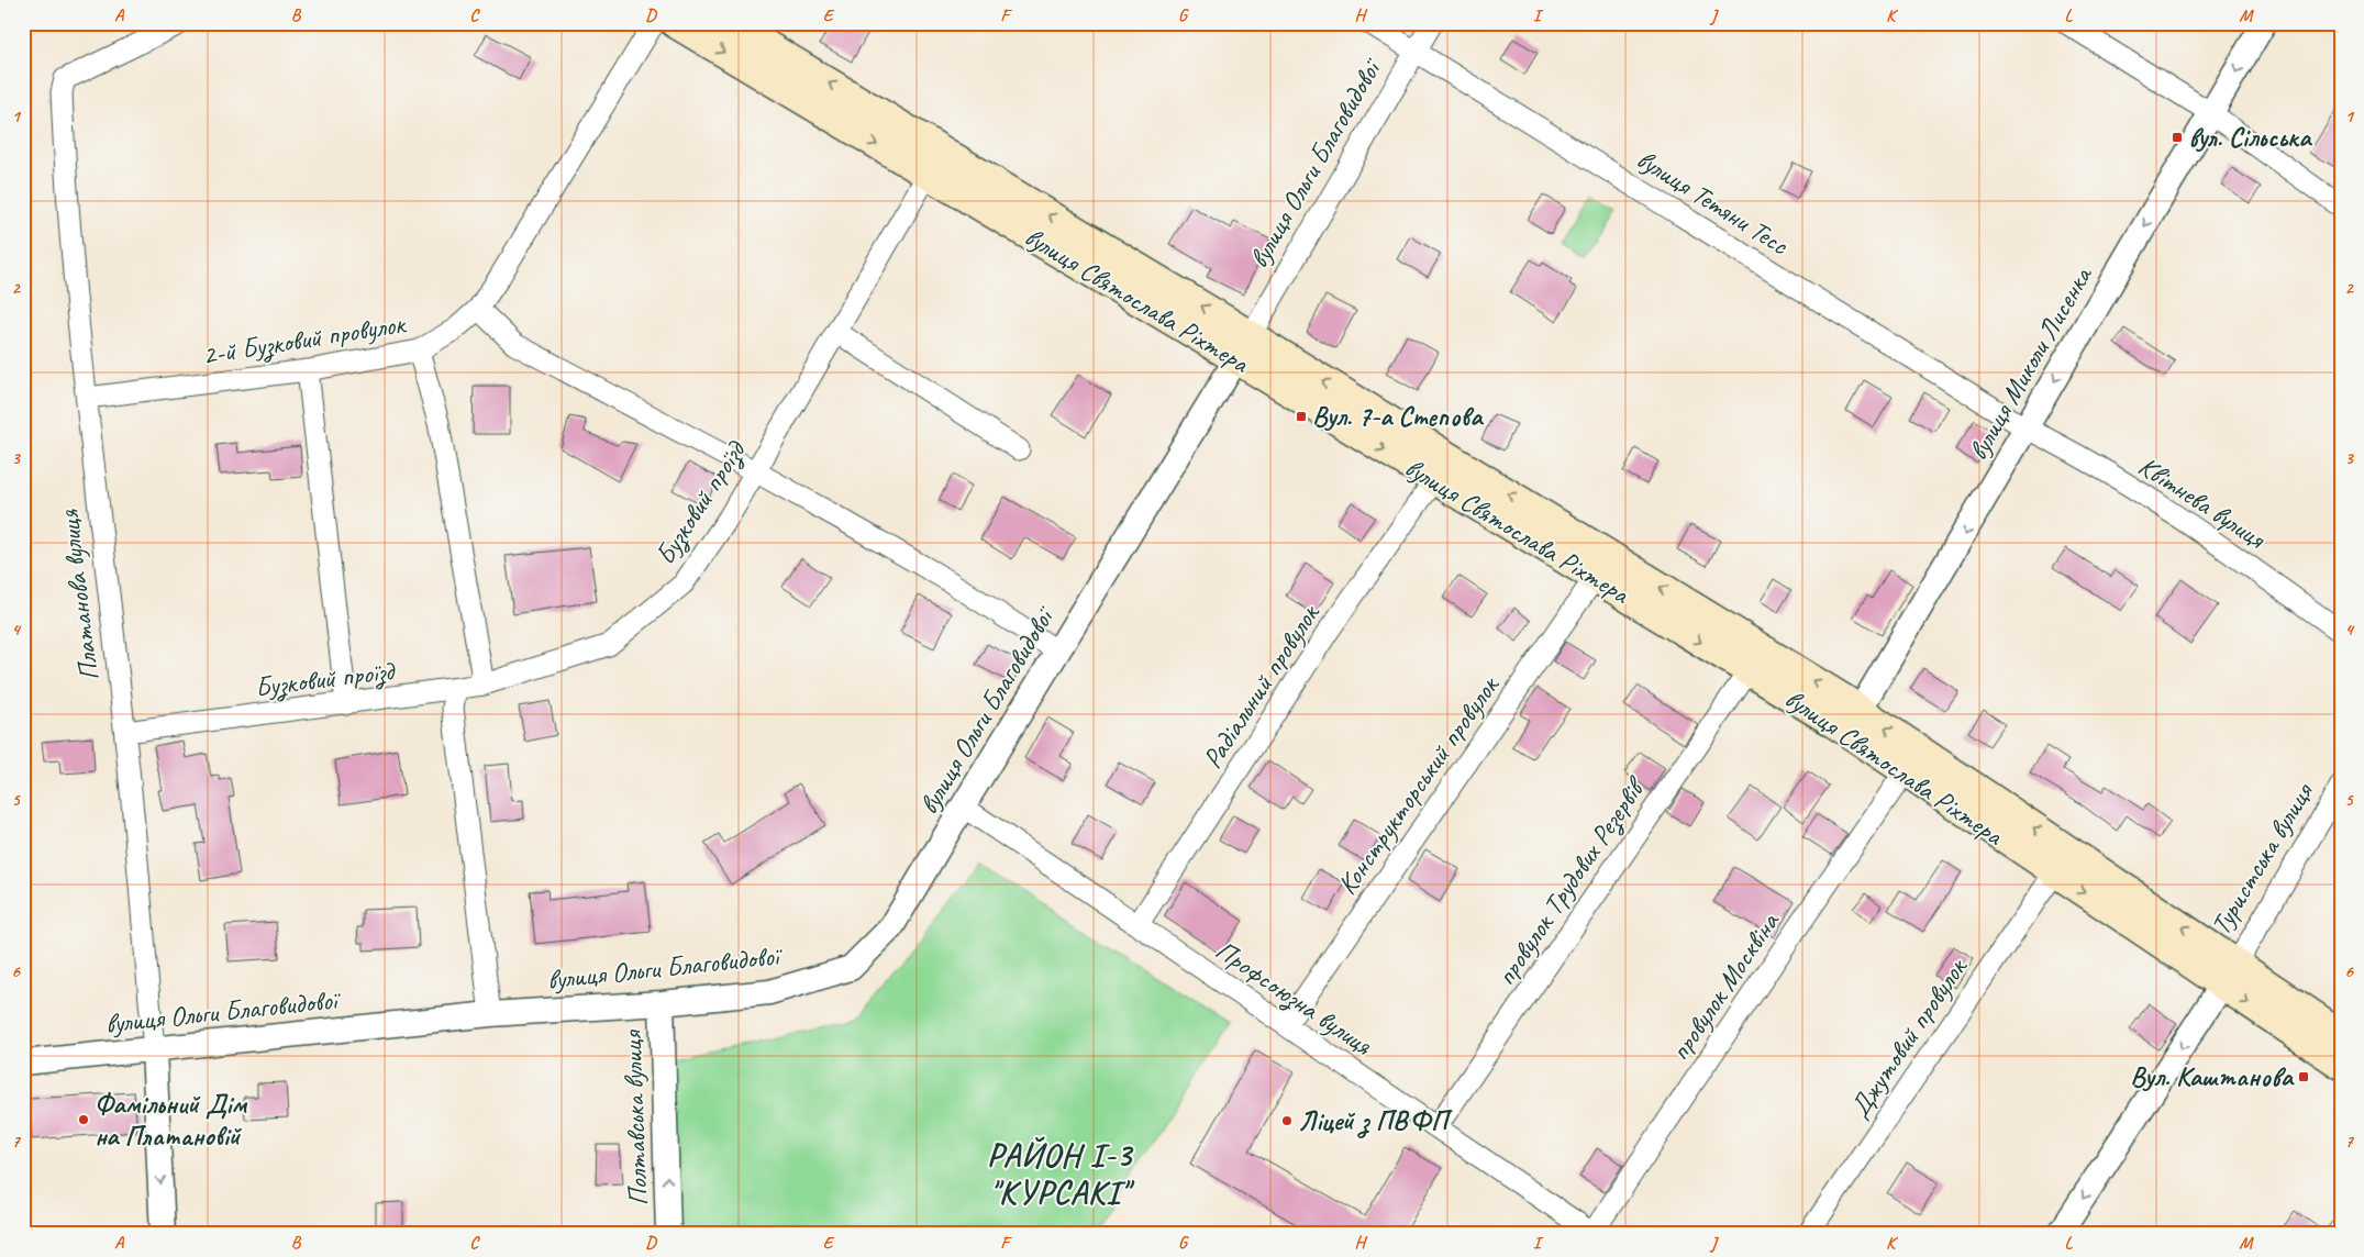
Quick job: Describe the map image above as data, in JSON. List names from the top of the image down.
{
  "streets": {
    "main road": ["вулиця Святослава Ріхтера"],
    "street": [
      "вулиця Ольги Благовидової",
      "вулиця Тетяни Тесс",
      "2-й Бузковий провулок",
      "вулиця Миколи Лисенка",
      "Квітнева вулиця",
      "Бузковий проїзд",
      "Платанова вулиця",
      "Радіальний провулок",
      "Конструкторський провулок",
      "Туристська вулиця",
      "провулок Трудових Резервів",
      "провулок Москвіна",
      "Профсоюзна вулиця",
      "Джутовий провулок",
      "Полтавська вулиця"
    ]
  },
  "crossings": [
    ["вулиця Ольги Благовидової", "вулиця Тетяни Тесс"],
    ["вулиця Ольги Благовидової", "вулиця Святослава Ріхтера"],
    ["вулиця Ольги Благовидової", "Платанова вулиця"],
    ["вулиця Ольги Благовидової", "Профсоюзна вулиця"],
    ["вулиця Ольги Благовидової", "Полтавська вулиця"],
    ["вулиця Тетяни Тесс", "вулиця Миколи Лисенка"],
    ["вулиця Тетяни Тесс", "Квітнева вулиця"],
    ["вулиця Святослава Ріхтера", "вулиця Миколи Лисенка"],
    ["вулиця Святослава Ріхтера", "Бузковий проїзд"],
    ["вулиця Святослава Ріхтера", "Радіальний провулок"],
    ["вулиця Святослава Ріхтера", "Конструкторський провулок"],
    ["вулиця Святослава Ріхтера", "Туристська вулиця"],
    ["вулиця Святослава Ріхтера", "провулок Трудових Резервів"],
    ["вулиця Святослава Ріхтера", "провулок Москвіна"],
    ["вулиця Святослава Ріхтера", "Джутовий провулок"],
    ["2-й Бузковий провулок", "Платанова вулиця"],
    ["вулиця Миколи Лисенка", "Квітнева вулиця"],
    ["Бузковий проїзд", "Платанова вулиця"],
    ["Радіальний провулок", "Профсоюзна вулиця"],
    ["Конструкторський провулок", "Профсоюзна вулиця"],
    ["провулок Трудових Резервів", "Профсоюзна вулиця"],
    ["провулок Москвіна", "Профсоюзна вулиця"]
  ],
  "one_way": ["вулиця Миколи Лисенка", "Туристська вулиця", "Полтавська вулиця"],
  "districts": ["РАЙОН І-3 \"КУРСАКІ\""],
  "places": {
    "transit": ["вул. Сiльська", "Вул. 7-а Степова", "Вул. Каштанова"],
    "other": ["Фамільний Дім на Платановій", "Ліцей з ПВФП"]
  },
  "grid": {
    "columns": [
      "A",
      "B",
      "C",
      "D",
      "E",
      "F",
      "G",
      "H",
      "I",
      "J",
      "K",
      "L",
      "M"
    ],
    "rows": [
      "1",
      "2",
      "3",
      "4",
      "5",
      "6",
      "7"
    ]
  }
}
